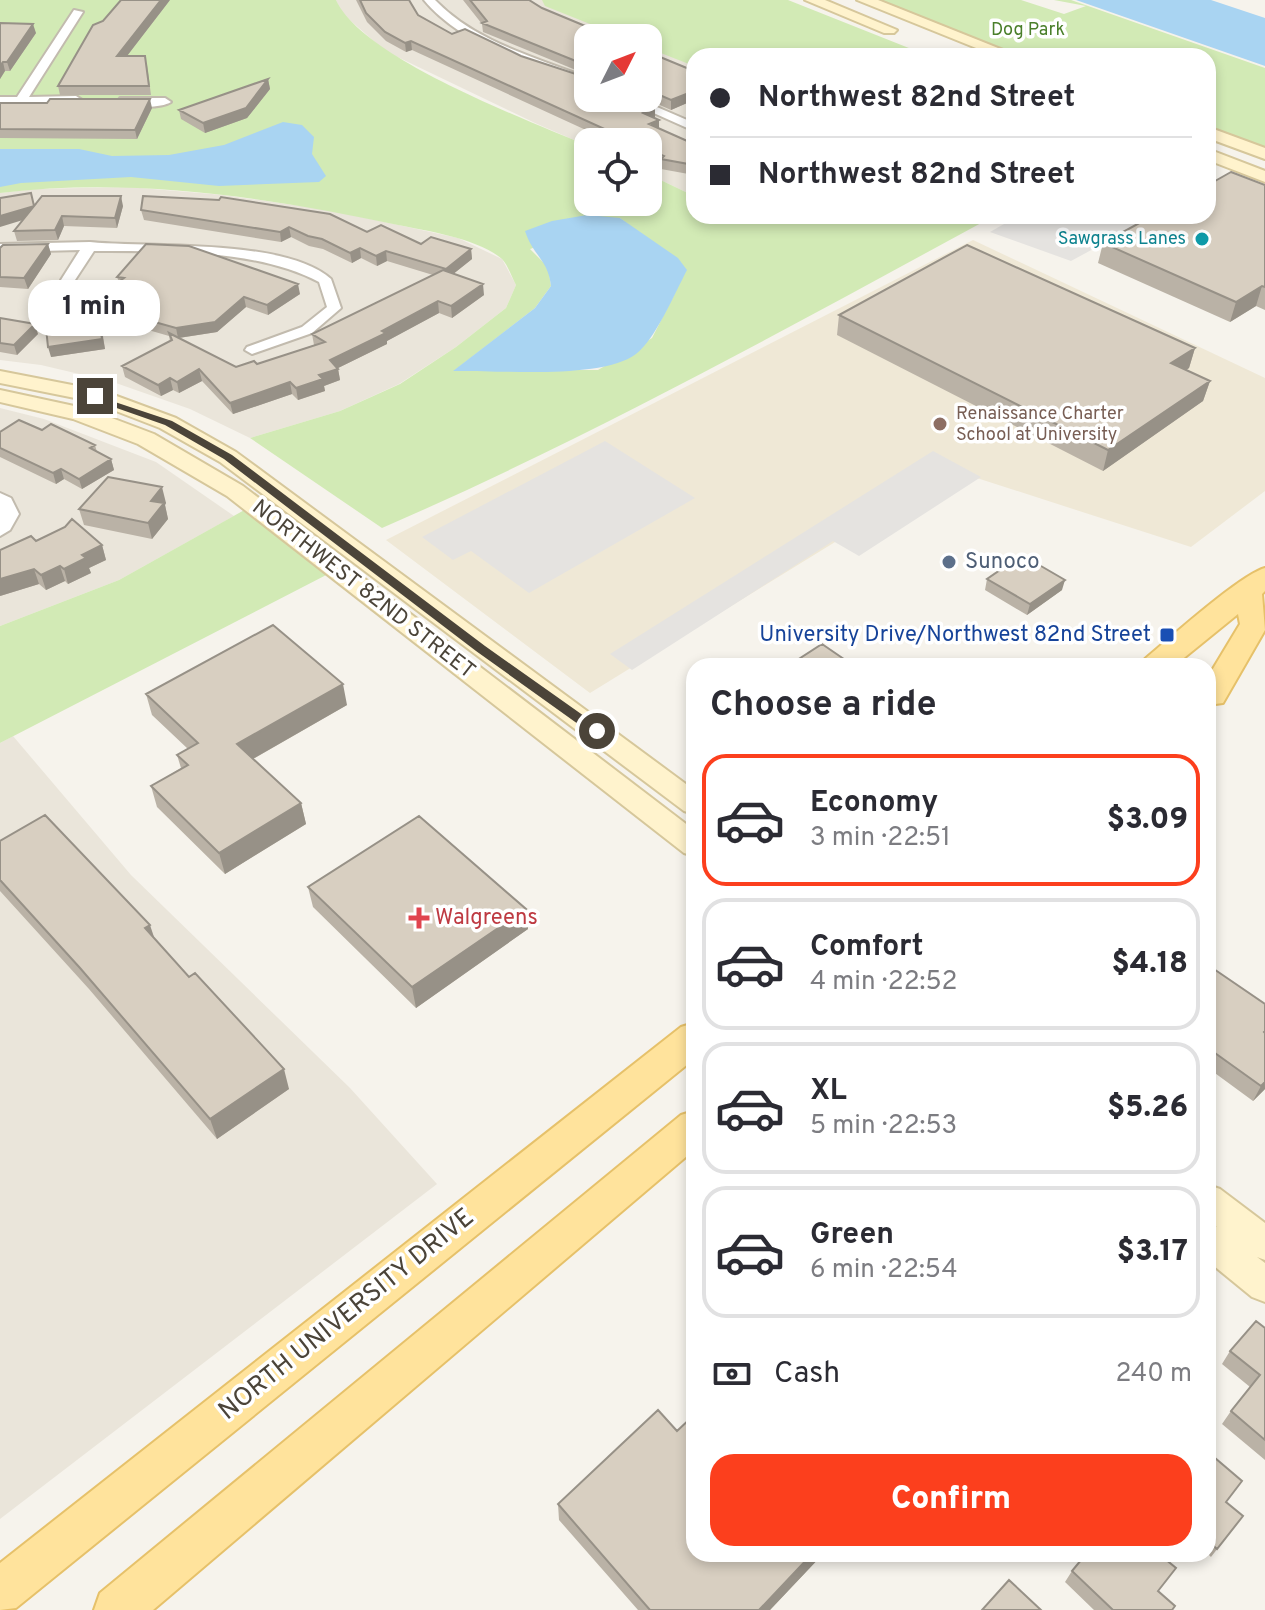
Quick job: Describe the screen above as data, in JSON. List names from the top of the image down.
{
  "streets": {
    "main road": ["NORTH UNIVERSITY DRIVE"],
    "street": ["NORTHWEST 82ND STREET"]
  },
  "parks": ["Dog Park"],
  "places": {
    "other": ["Sawgrass Lanes", "Renaissance Charter School at University", "Sunoco"],
    "transit": ["University Drive/Northwest 82nd Street"],
    "health": ["Walgreens"]
  },
  "north": "top right",
  "page": {
    "banner": ["Northwest 82nd Street", "Northwest 82nd Street"],
    "bubble": "1 min",
    "heading": "Choose a ride",
    "list": [
      {
        "name": "Economy",
        "note": "3 min · 22:51",
        "value": "$3.09"
      },
      {
        "name": "Comfort",
        "note": "4 min · 22:52",
        "value": "$4.18"
      },
      {
        "name": "XL",
        "note": "5 min · 22:53",
        "value": "$5.26"
      },
      {
        "name": "Green",
        "note": "6 min · 22:54",
        "value": "$3.17"
      }
    ],
    "pay": ["Cash", "240 m"],
    "buttons": "Confirm"
  }
}
